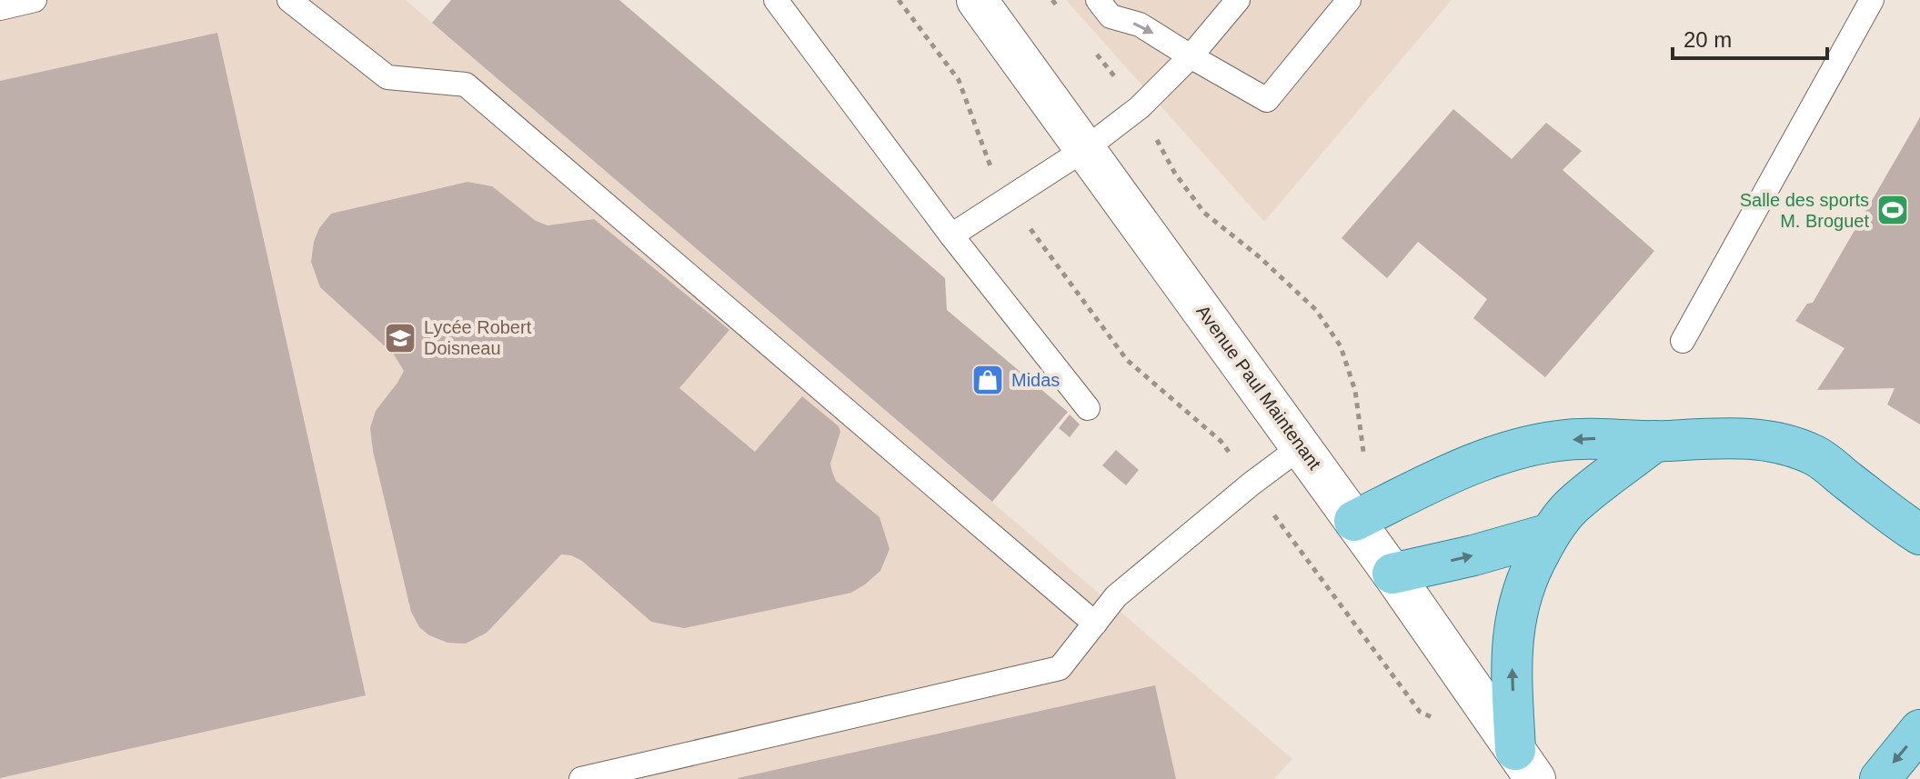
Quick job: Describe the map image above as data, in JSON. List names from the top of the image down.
{
  "streets": {
    "street": ["Avenue Paul Maintenant"]
  },
  "places": {
    "sports": ["Salle des sports M. Broguet"],
    "school or university": ["Lycée Robert Doisneau"],
    "shop": ["Midas"]
  },
  "scale_bar": "20 m"
}
